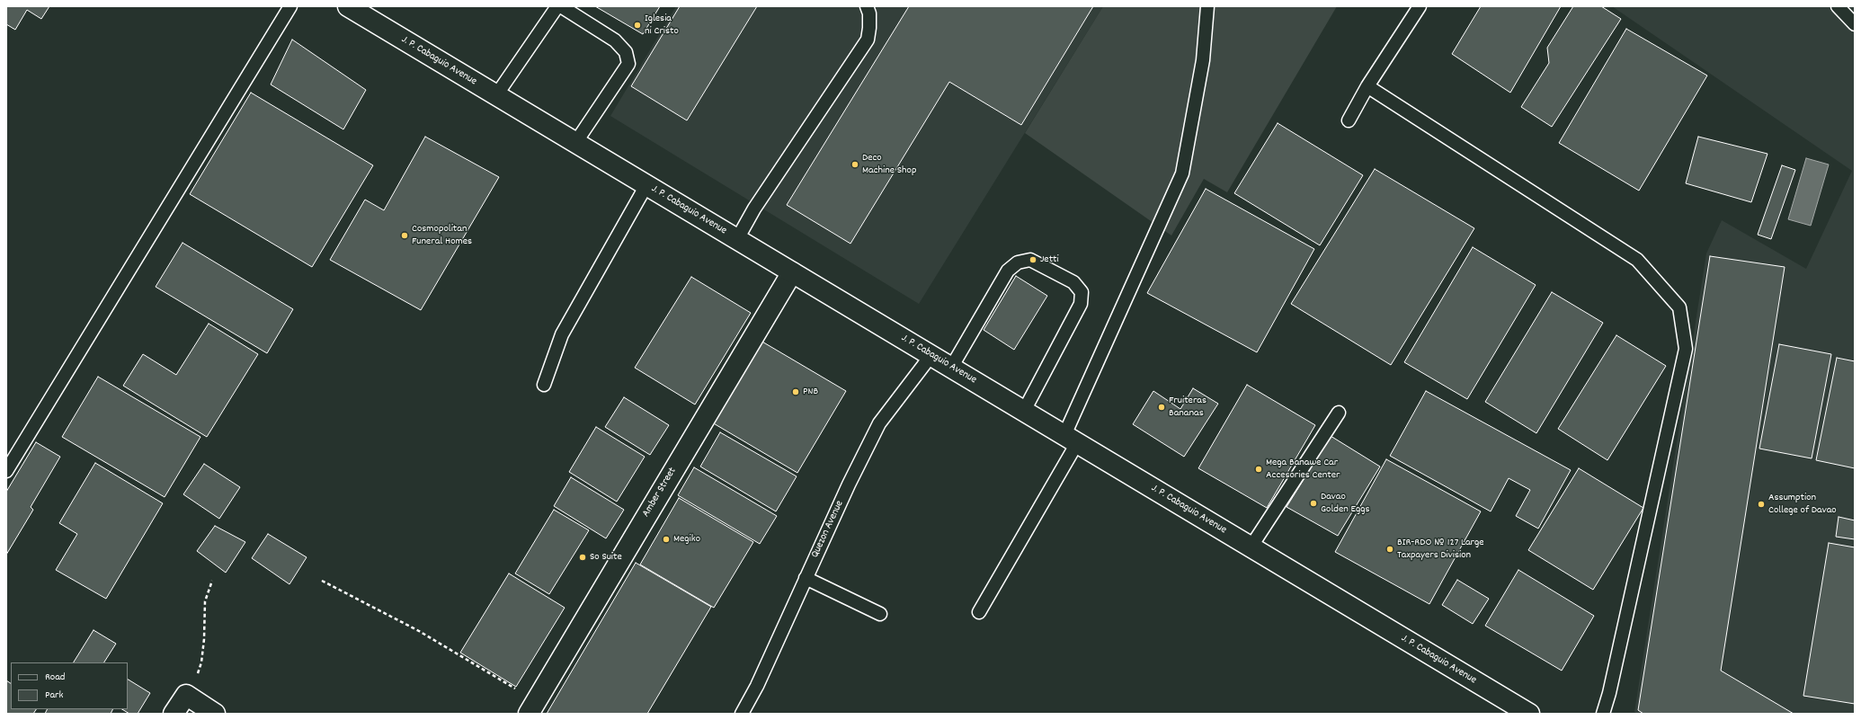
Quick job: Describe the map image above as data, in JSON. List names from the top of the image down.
{
  "streets": {
    "main road": ["J. P. Cabaguio Avenue", "Amber Street"],
    "lane": ["Quezon Avenue"]
  },
  "crossings": [
    ["J. P. Cabaguio Avenue", "Amber Street"],
    ["J. P. Cabaguio Avenue", "Quezon Avenue"]
  ],
  "places": [
    "Iglesia ni Cristo",
    "Deco Machine Shop",
    "Cosmopolitan Funeral Homes",
    "Jetti",
    "PNB",
    "Fruiteras Bananas",
    "Mega Banawe Car Accesories Center",
    "Davao Golden Eggs",
    "Assumption College of Davao",
    "Megiko",
    "BIR-RDO № 127 Large Taxpayers Division",
    "So Suite"
  ],
  "legend": ["Road", "Park"]
}
